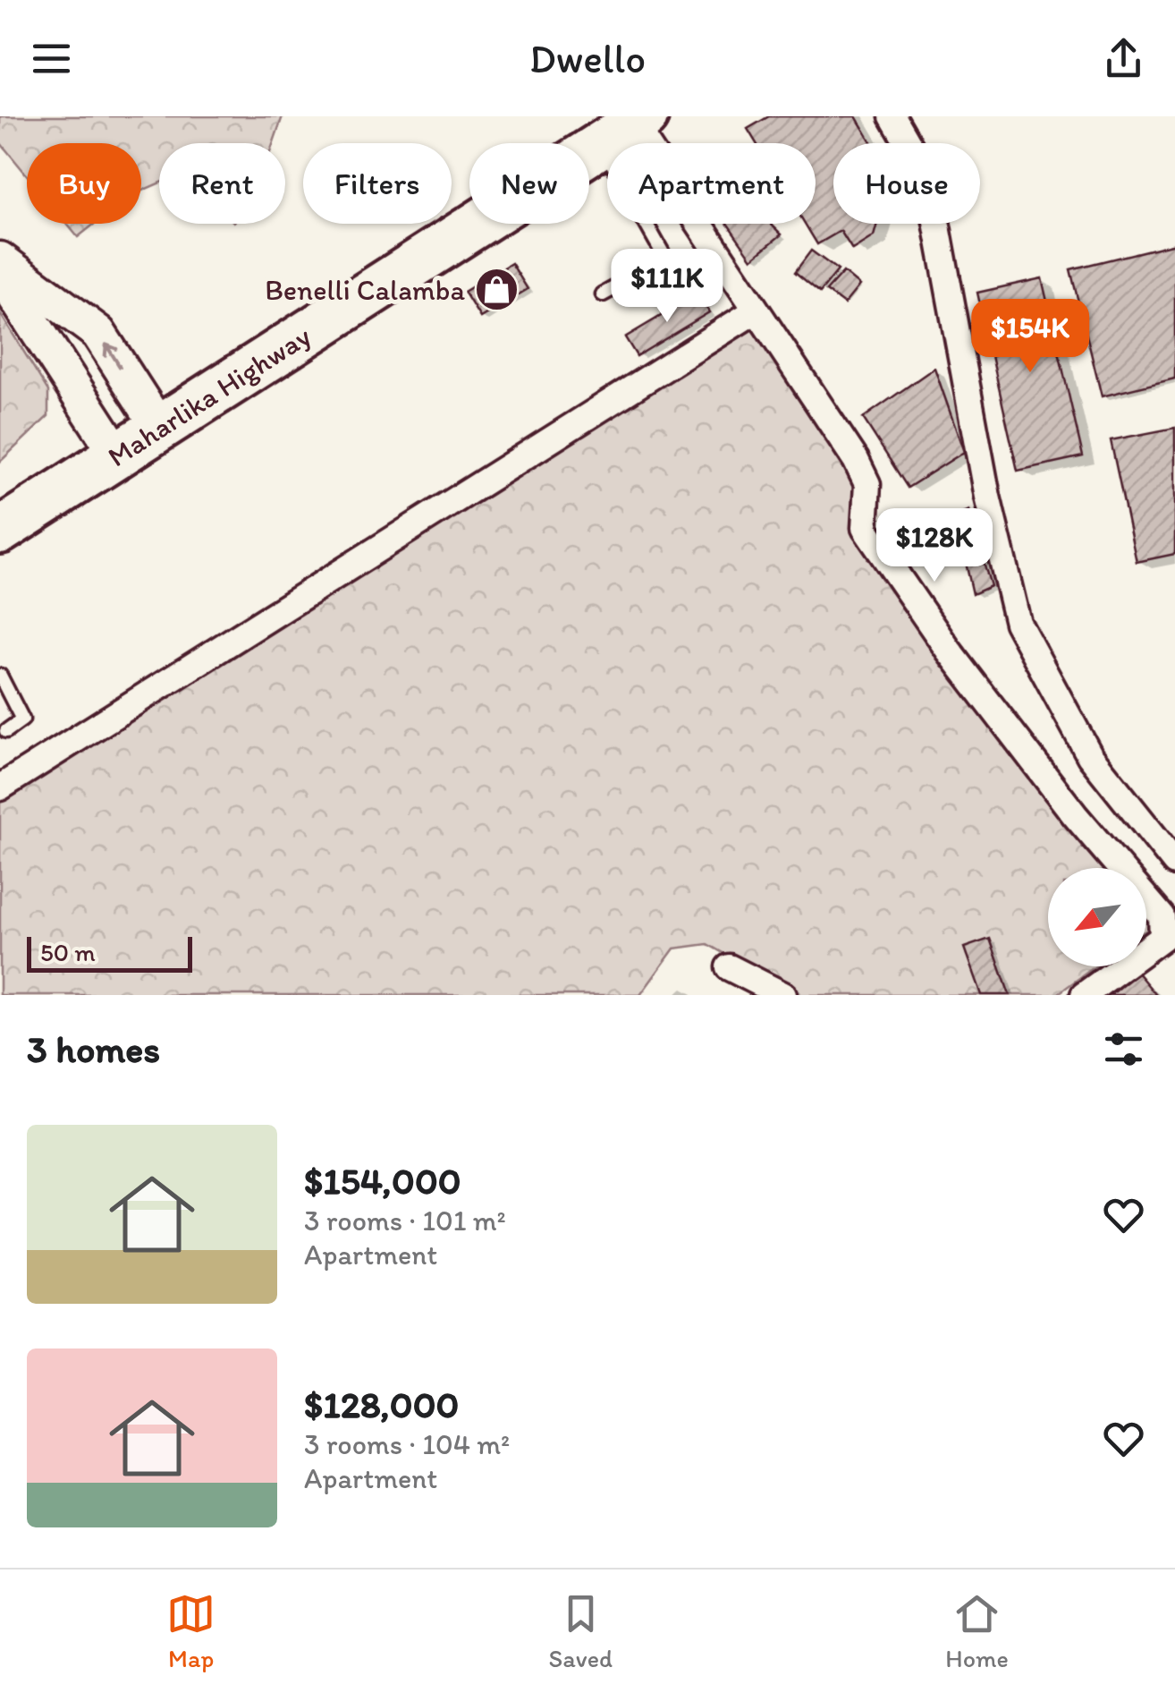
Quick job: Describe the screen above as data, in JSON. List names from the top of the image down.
{
  "streets": {
    "highway": ["Maharlika Highway"]
  },
  "places": {
    "shop": ["Benelli Calamba"]
  },
  "scale_bar": "50 m",
  "north": "bottom left",
  "page": {
    "header": "Dwello",
    "chip": [
      "Buy",
      "Rent",
      "Filters",
      "New",
      "Apartment",
      "House"
    ],
    "price": ["$111K", "$154K", "$128K"],
    "scale": "50 m",
    "heading": "3 homes",
    "list": [
      {
        "name": "$154,000",
        "note": "3 rooms · 101 m² · Apartment"
      },
      {
        "name": "$128,000",
        "note": "3 rooms · 104 m² · Apartment"
      }
    ],
    "tabs": ["Map", "Saved", "Home"]
  }
}
